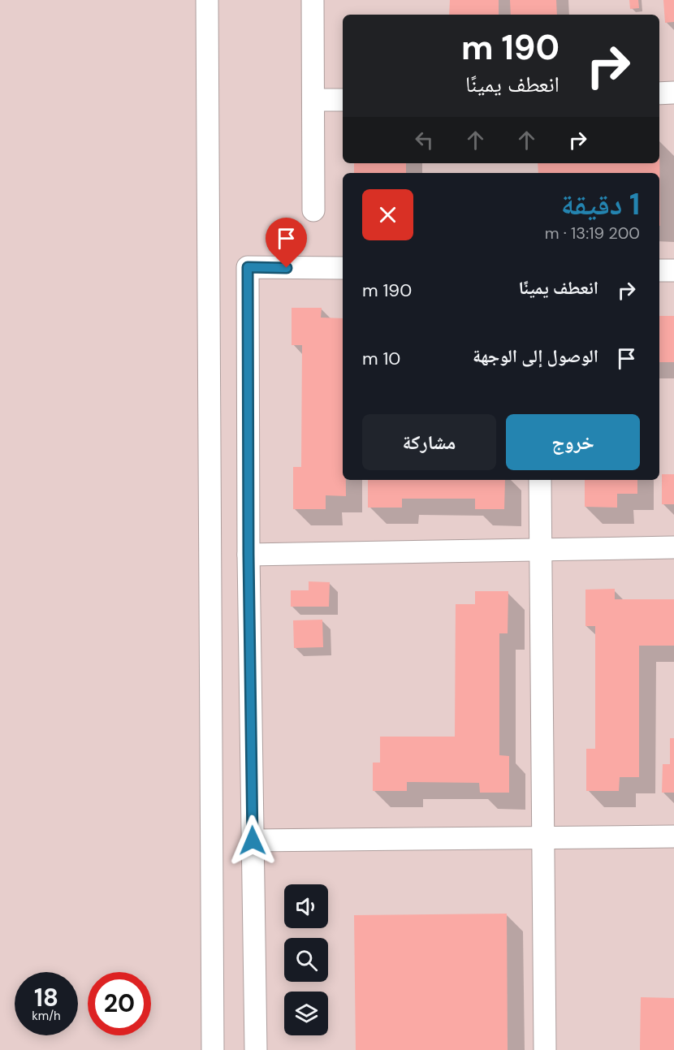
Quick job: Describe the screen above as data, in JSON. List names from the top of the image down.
{
  "page": {
    "turn": ["190 m", "انعطف يمينًا"],
    "heading": ["1 دقيقة", "200 m · 13:19"],
    "list": [
      {
        "name": "انعطف يمينًا",
        "value": "190 m"
      },
      {
        "name": "الوصول إلى الوجهة",
        "value": "10 m"
      }
    ],
    "buttons": ["خروج", "مشاركة"],
    "speed": "18 km/h",
    "limit": "20"
  }
}
